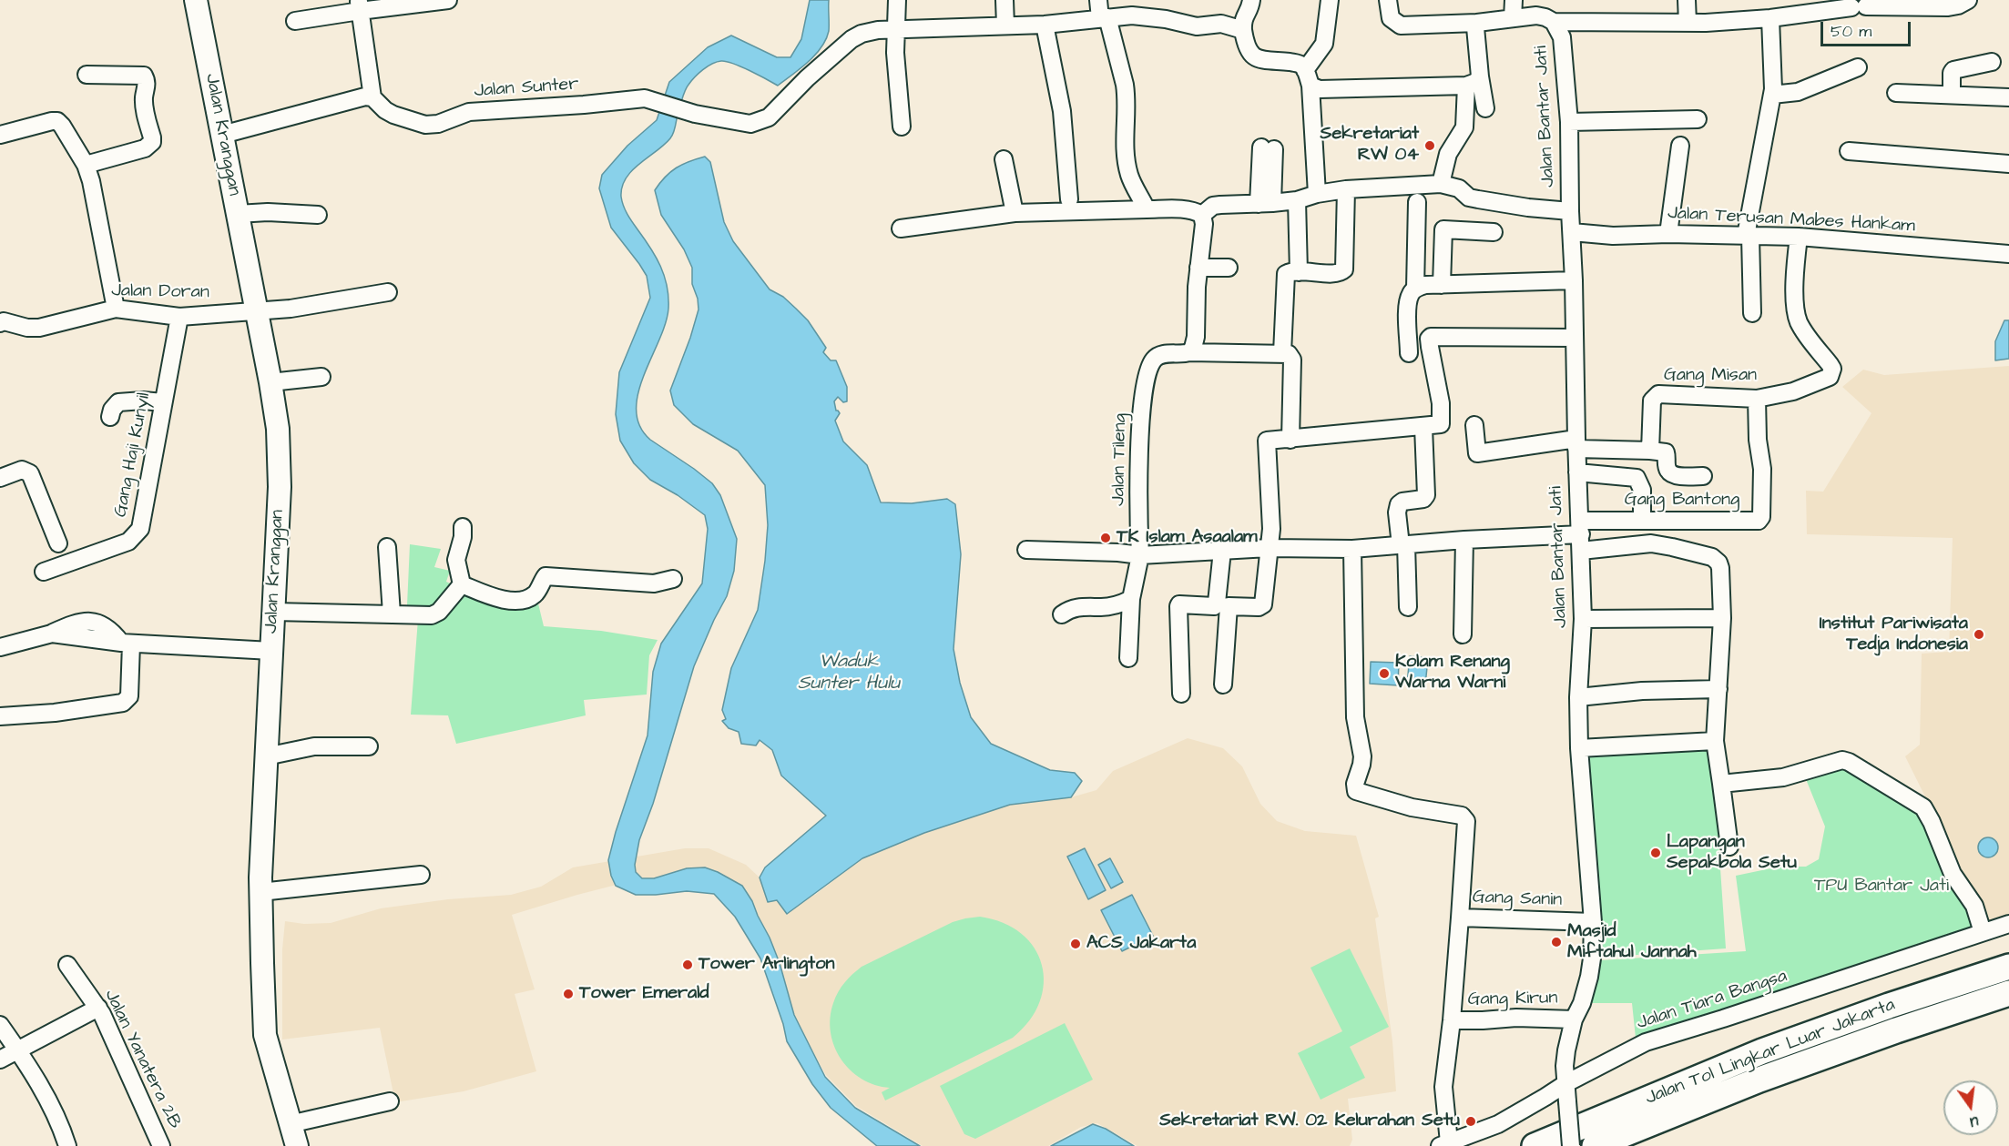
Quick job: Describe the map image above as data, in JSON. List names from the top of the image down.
{
  "streets": {
    "highway": ["Jalan Tol Lingkar Luar Jakarta"],
    "main road": ["Jalan Kranggan"],
    "street": [
      "Jalan Sunter",
      "Jalan Bantar Jati",
      "Jalan Terusan Mabes Hankam",
      "Jalan Doran",
      "Gang Misan",
      "Gang Haji Kunyil",
      "Jalan Tileng",
      "Gang Bantong",
      "Gang Sanin",
      "Gang Kirun",
      "Jalan Tiara Bangsa",
      "Jalan Yanatera 2B"
    ]
  },
  "crossings": [
    ["Jalan Bantar Jati", "Jalan Terusan Mabes Hankam"],
    ["Jalan Bantar Jati", "Gang Bantong"],
    ["Jalan Bantar Jati", "Gang Sanin"],
    ["Jalan Bantar Jati", "Gang Kirun"],
    ["Jalan Bantar Jati", "Jalan Tiara Bangsa"],
    ["Jalan Kranggan", "Jalan Doran"],
    ["Jalan Terusan Mabes Hankam", "Gang Misan"],
    ["Jalan Doran", "Gang Haji Kunyil"],
    ["Gang Misan", "Gang Bantong"]
  ],
  "water": ["Waduk Sunter Hulu"],
  "parks": ["TPU Bantar Jati"],
  "places": [
    "Sekretariat RW 04",
    "TK Islam Asaalam",
    "Institut Pariwisata Tedja Indonesia",
    "Kolam Renang Warna Warni",
    "Lapangan Sepakbola Setu",
    "Masjid Miftahul Jannah",
    "ACS Jakarta",
    "Tower Arlington",
    "Tower Emerald",
    "Sekretariat RW. 02 Kelurahan Setu"
  ],
  "scale_bar": "50 m",
  "north": "bottom"
}
